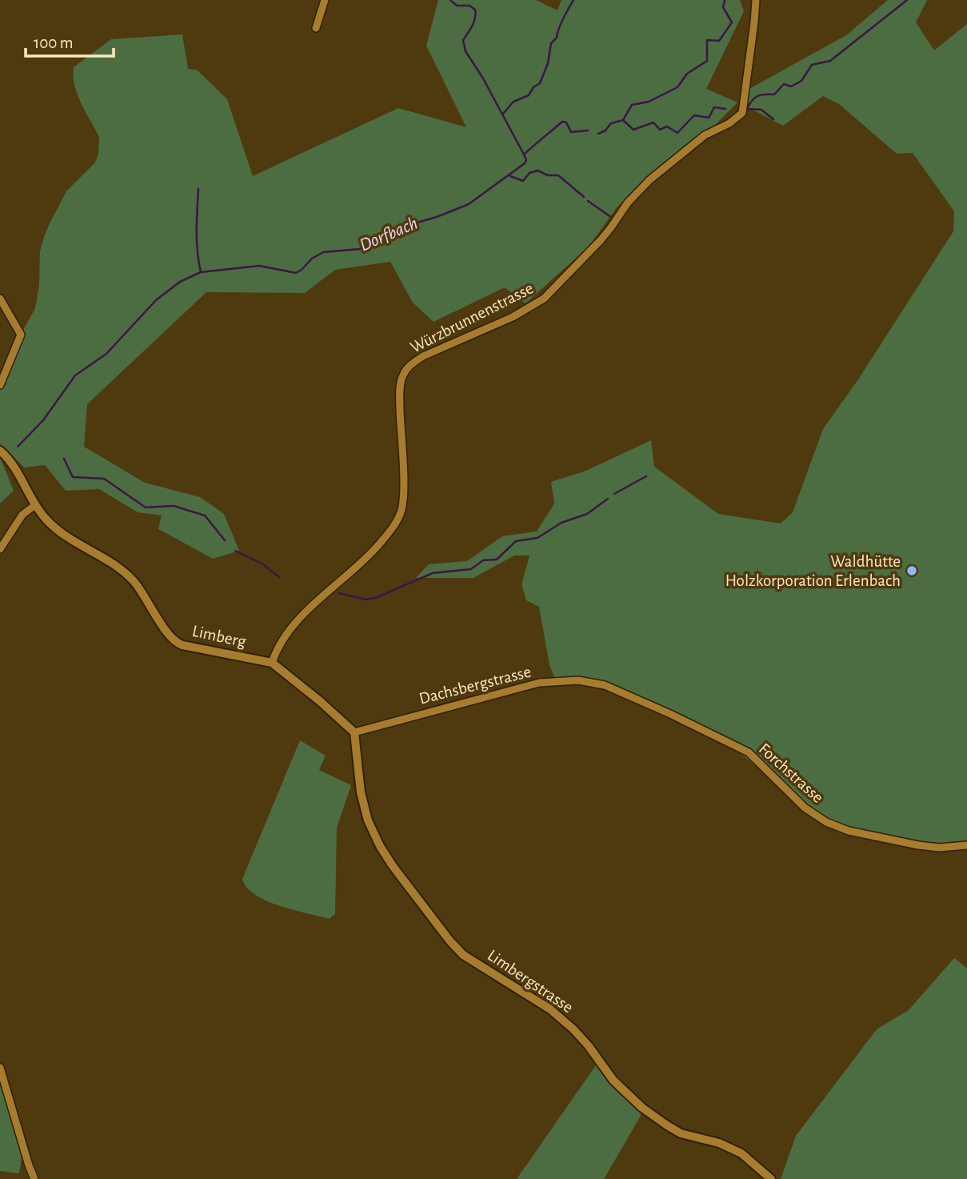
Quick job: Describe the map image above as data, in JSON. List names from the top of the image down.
{
  "streets": {
    "street": [
      "Würzbrunnenstrasse",
      "Limberg",
      "Dachsbergstrasse",
      "Forchstrasse",
      "Limbergstrasse"
    ]
  },
  "crossings": [
    ["Würzbrunnenstrasse", "Limberg"],
    ["Limberg", "Dachsbergstrasse"],
    ["Limberg", "Limbergstrasse"],
    ["Dachsbergstrasse", "Forchstrasse"],
    ["Dachsbergstrasse", "Limbergstrasse"]
  ],
  "water": ["Dorfbach"],
  "places": ["Waldhütte Holzkorporation Erlenbach"],
  "scale_bar": "100 m"
}
